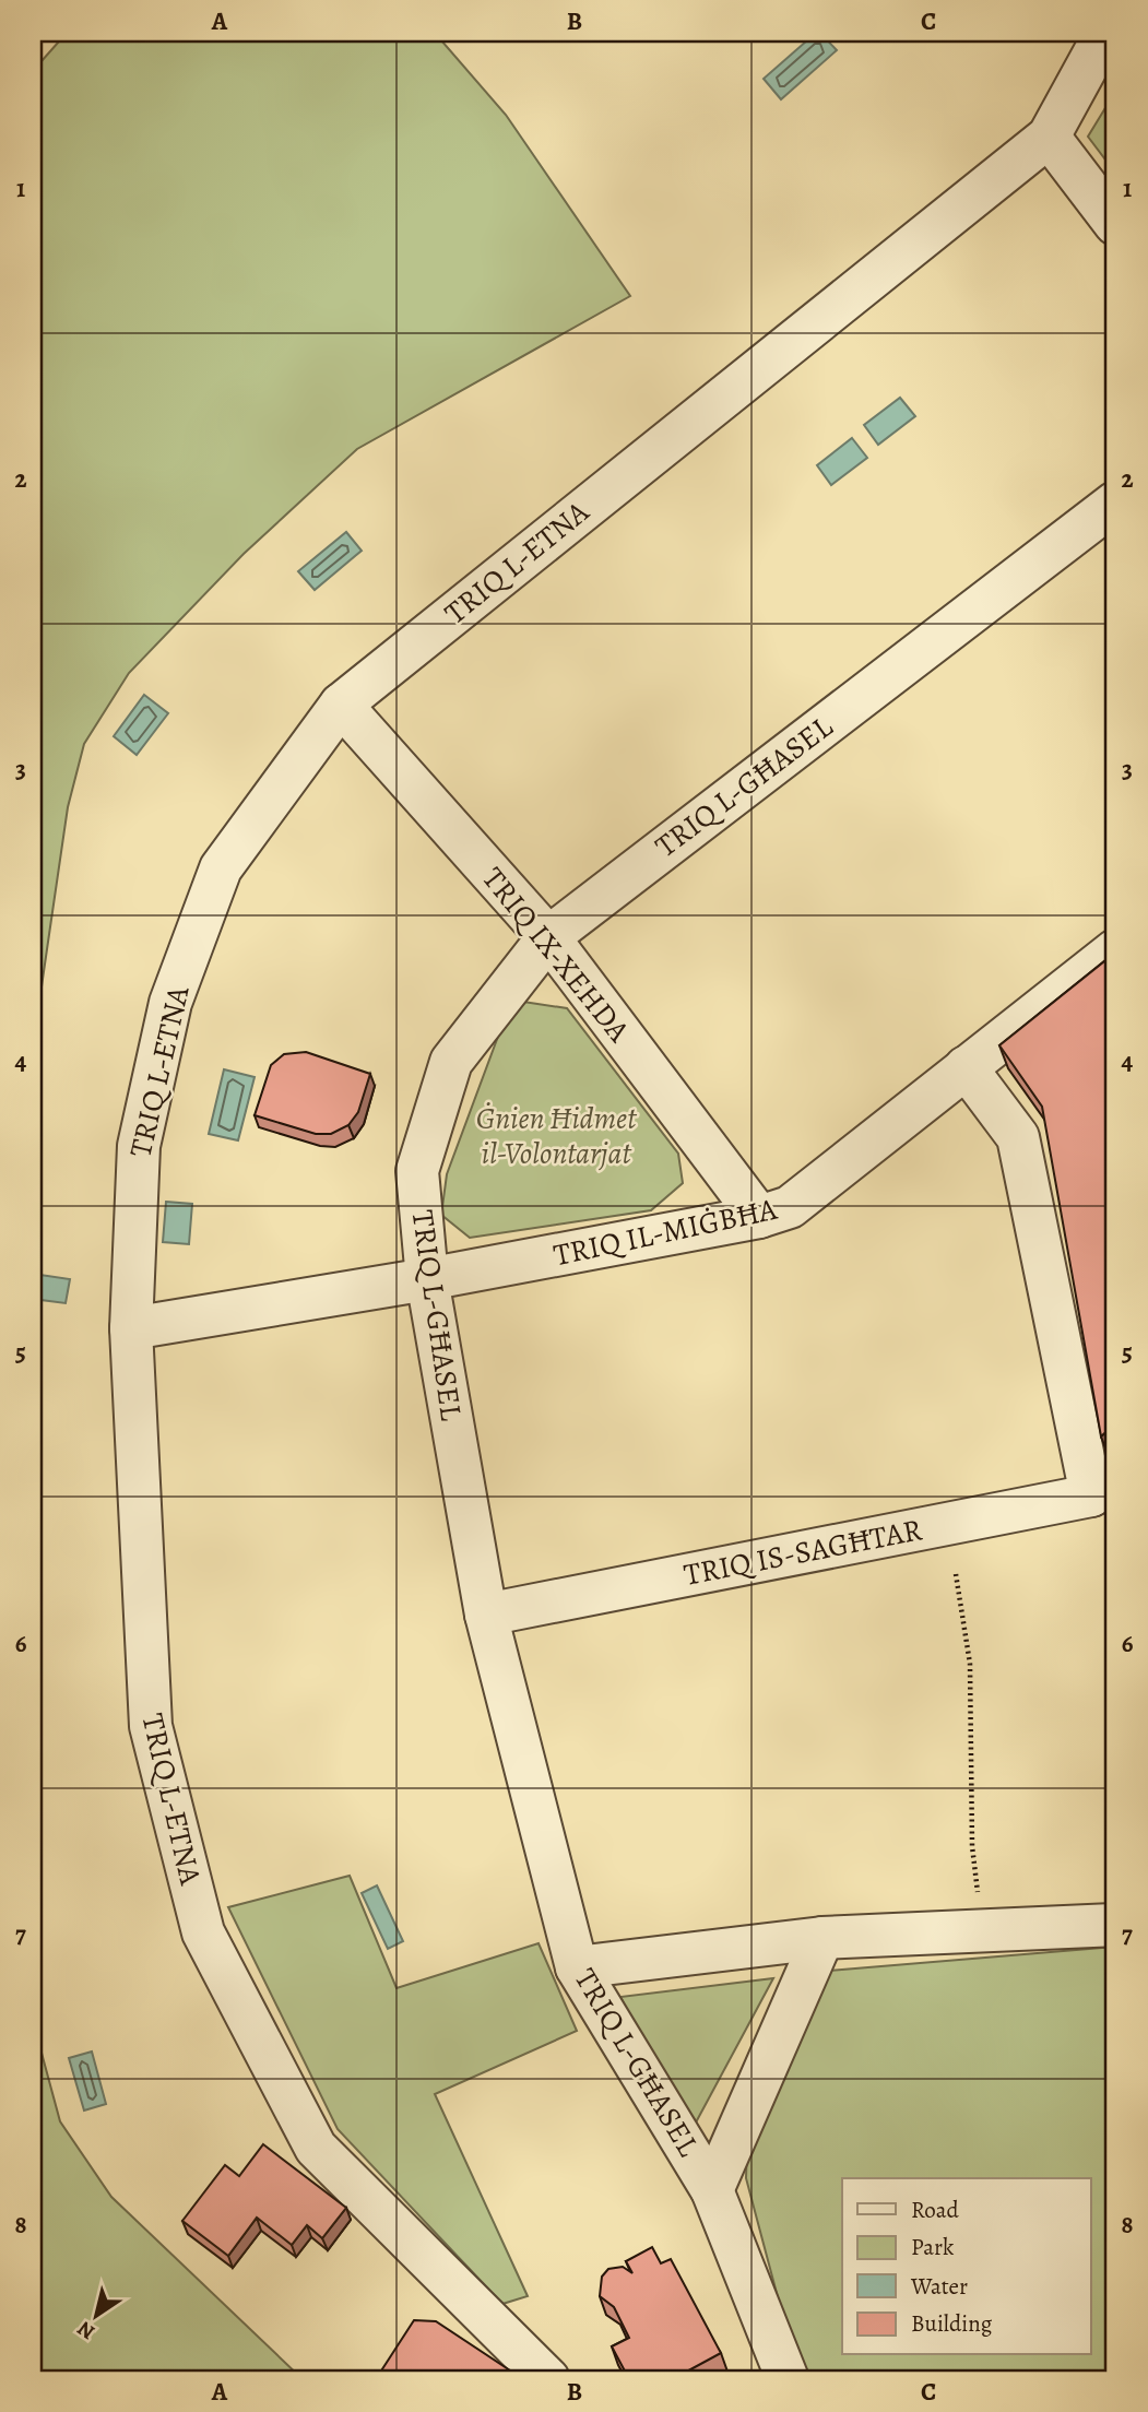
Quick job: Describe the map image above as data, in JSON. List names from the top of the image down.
{
  "streets": {
    "street": [
      "TRIQ L-ETNA",
      "TRIQ L-GĦASEL",
      "TRIQ IX-XEHDA",
      "TRIQ IL-MIĠBĦA",
      "TRIQ IS-SAGĦTAR"
    ]
  },
  "crossings": [
    ["TRIQ L-ETNA", "TRIQ IX-XEHDA"],
    ["TRIQ L-ETNA", "TRIQ IL-MIĠBĦA"],
    ["TRIQ L-GĦASEL", "TRIQ IX-XEHDA"],
    ["TRIQ L-GĦASEL", "TRIQ IL-MIĠBĦA"],
    ["TRIQ L-GĦASEL", "TRIQ IS-SAGĦTAR"],
    ["TRIQ IX-XEHDA", "TRIQ IL-MIĠBĦA"]
  ],
  "parks": ["Ġnien Ħidmet il-Volontarjat"],
  "legend": [
    "Road",
    "Park",
    "Water",
    "Building"
  ],
  "north": "bottom left",
  "grid": {
    "columns": ["A", "B", "C"],
    "rows": [
      "1",
      "2",
      "3",
      "4",
      "5",
      "6",
      "7",
      "8"
    ]
  }
}
